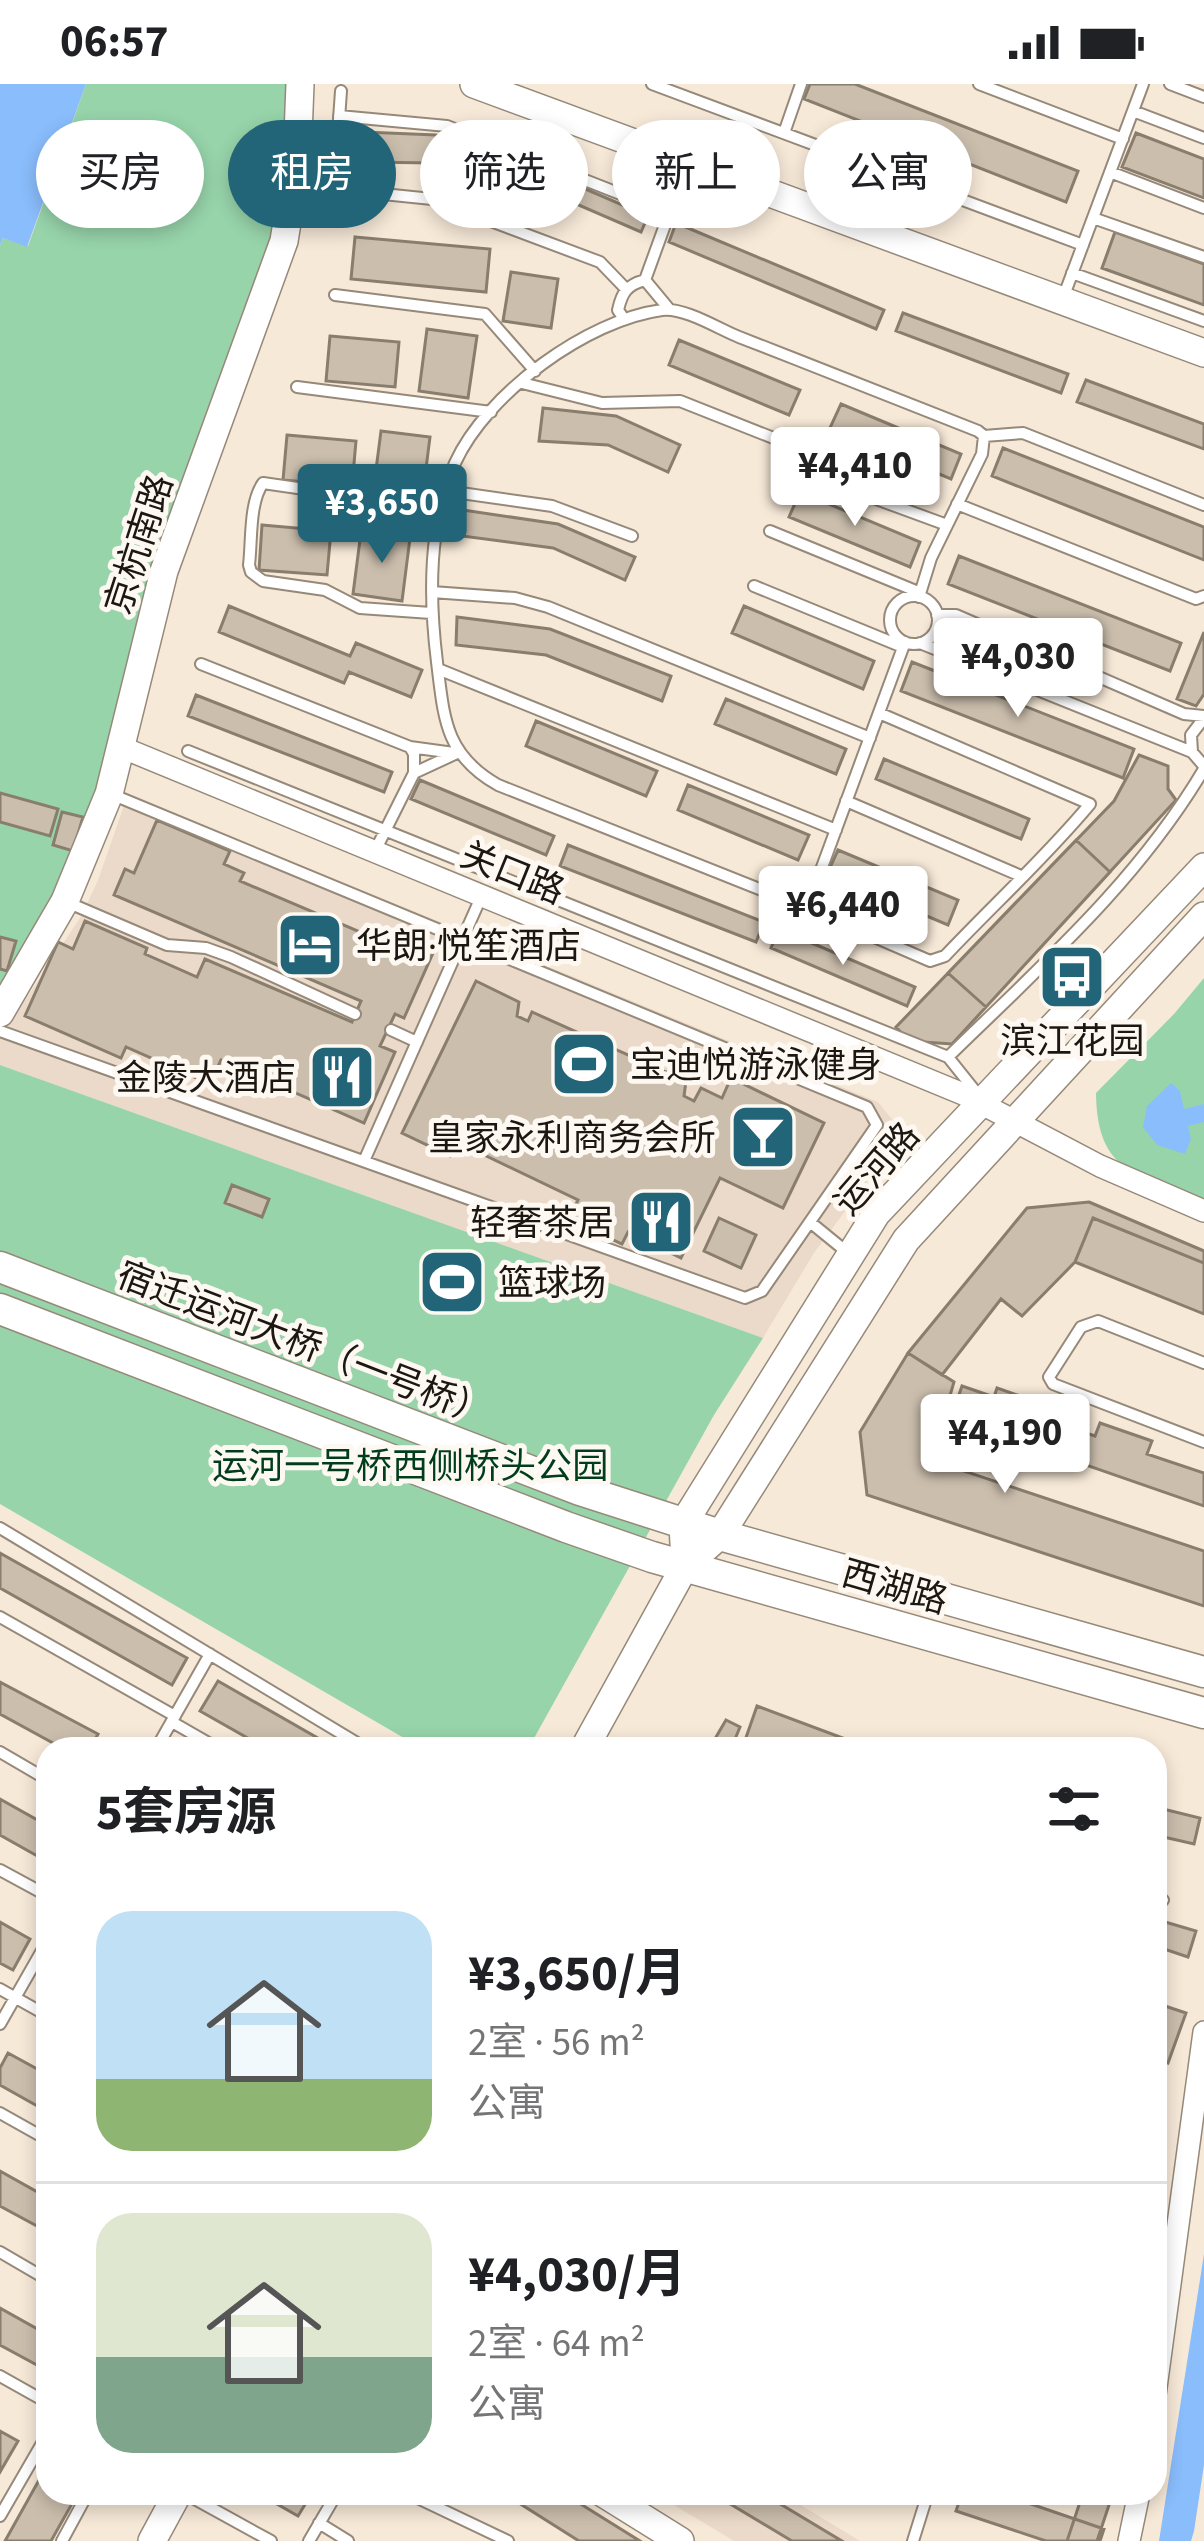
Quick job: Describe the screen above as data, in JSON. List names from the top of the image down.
{
  "streets": {
    "main road": ["宿迁运河大桥（一号桥）", "西湖路"],
    "street": ["京杭南路", "关口路", "运河路"]
  },
  "crossings": [
    ["京杭南路", "关口路"],
    ["关口路", "运河路"],
    ["运河路", "西湖路"],
    ["宿迁运河大桥（一号桥）", "西湖路"]
  ],
  "parks": ["运河一号桥西侧桥头公园"],
  "places": {
    "hotel": ["华朗·悦笙酒店"],
    "bus stop": ["滨江花园"],
    "sports": ["宝迪悦游泳健身", "篮球场"],
    "restaurant": ["金陵大酒店", "轻奢茶居"],
    "bar": ["皇家永利商务会所"]
  },
  "page": {
    "status": "06:57",
    "chip": [
      "买房",
      "租房",
      "筛选",
      "新上",
      "公寓"
    ],
    "price": [
      "¥4,410",
      "¥3,650",
      "¥4,030",
      "¥6,440",
      "¥4,190"
    ],
    "heading": "5套房源",
    "list": [
      {
        "name": "¥3,650/月",
        "note": "2室 · 56 m² · 公寓"
      },
      {
        "name": "¥4,030/月",
        "note": "2室 · 64 m² · 公寓"
      }
    ]
  }
}
